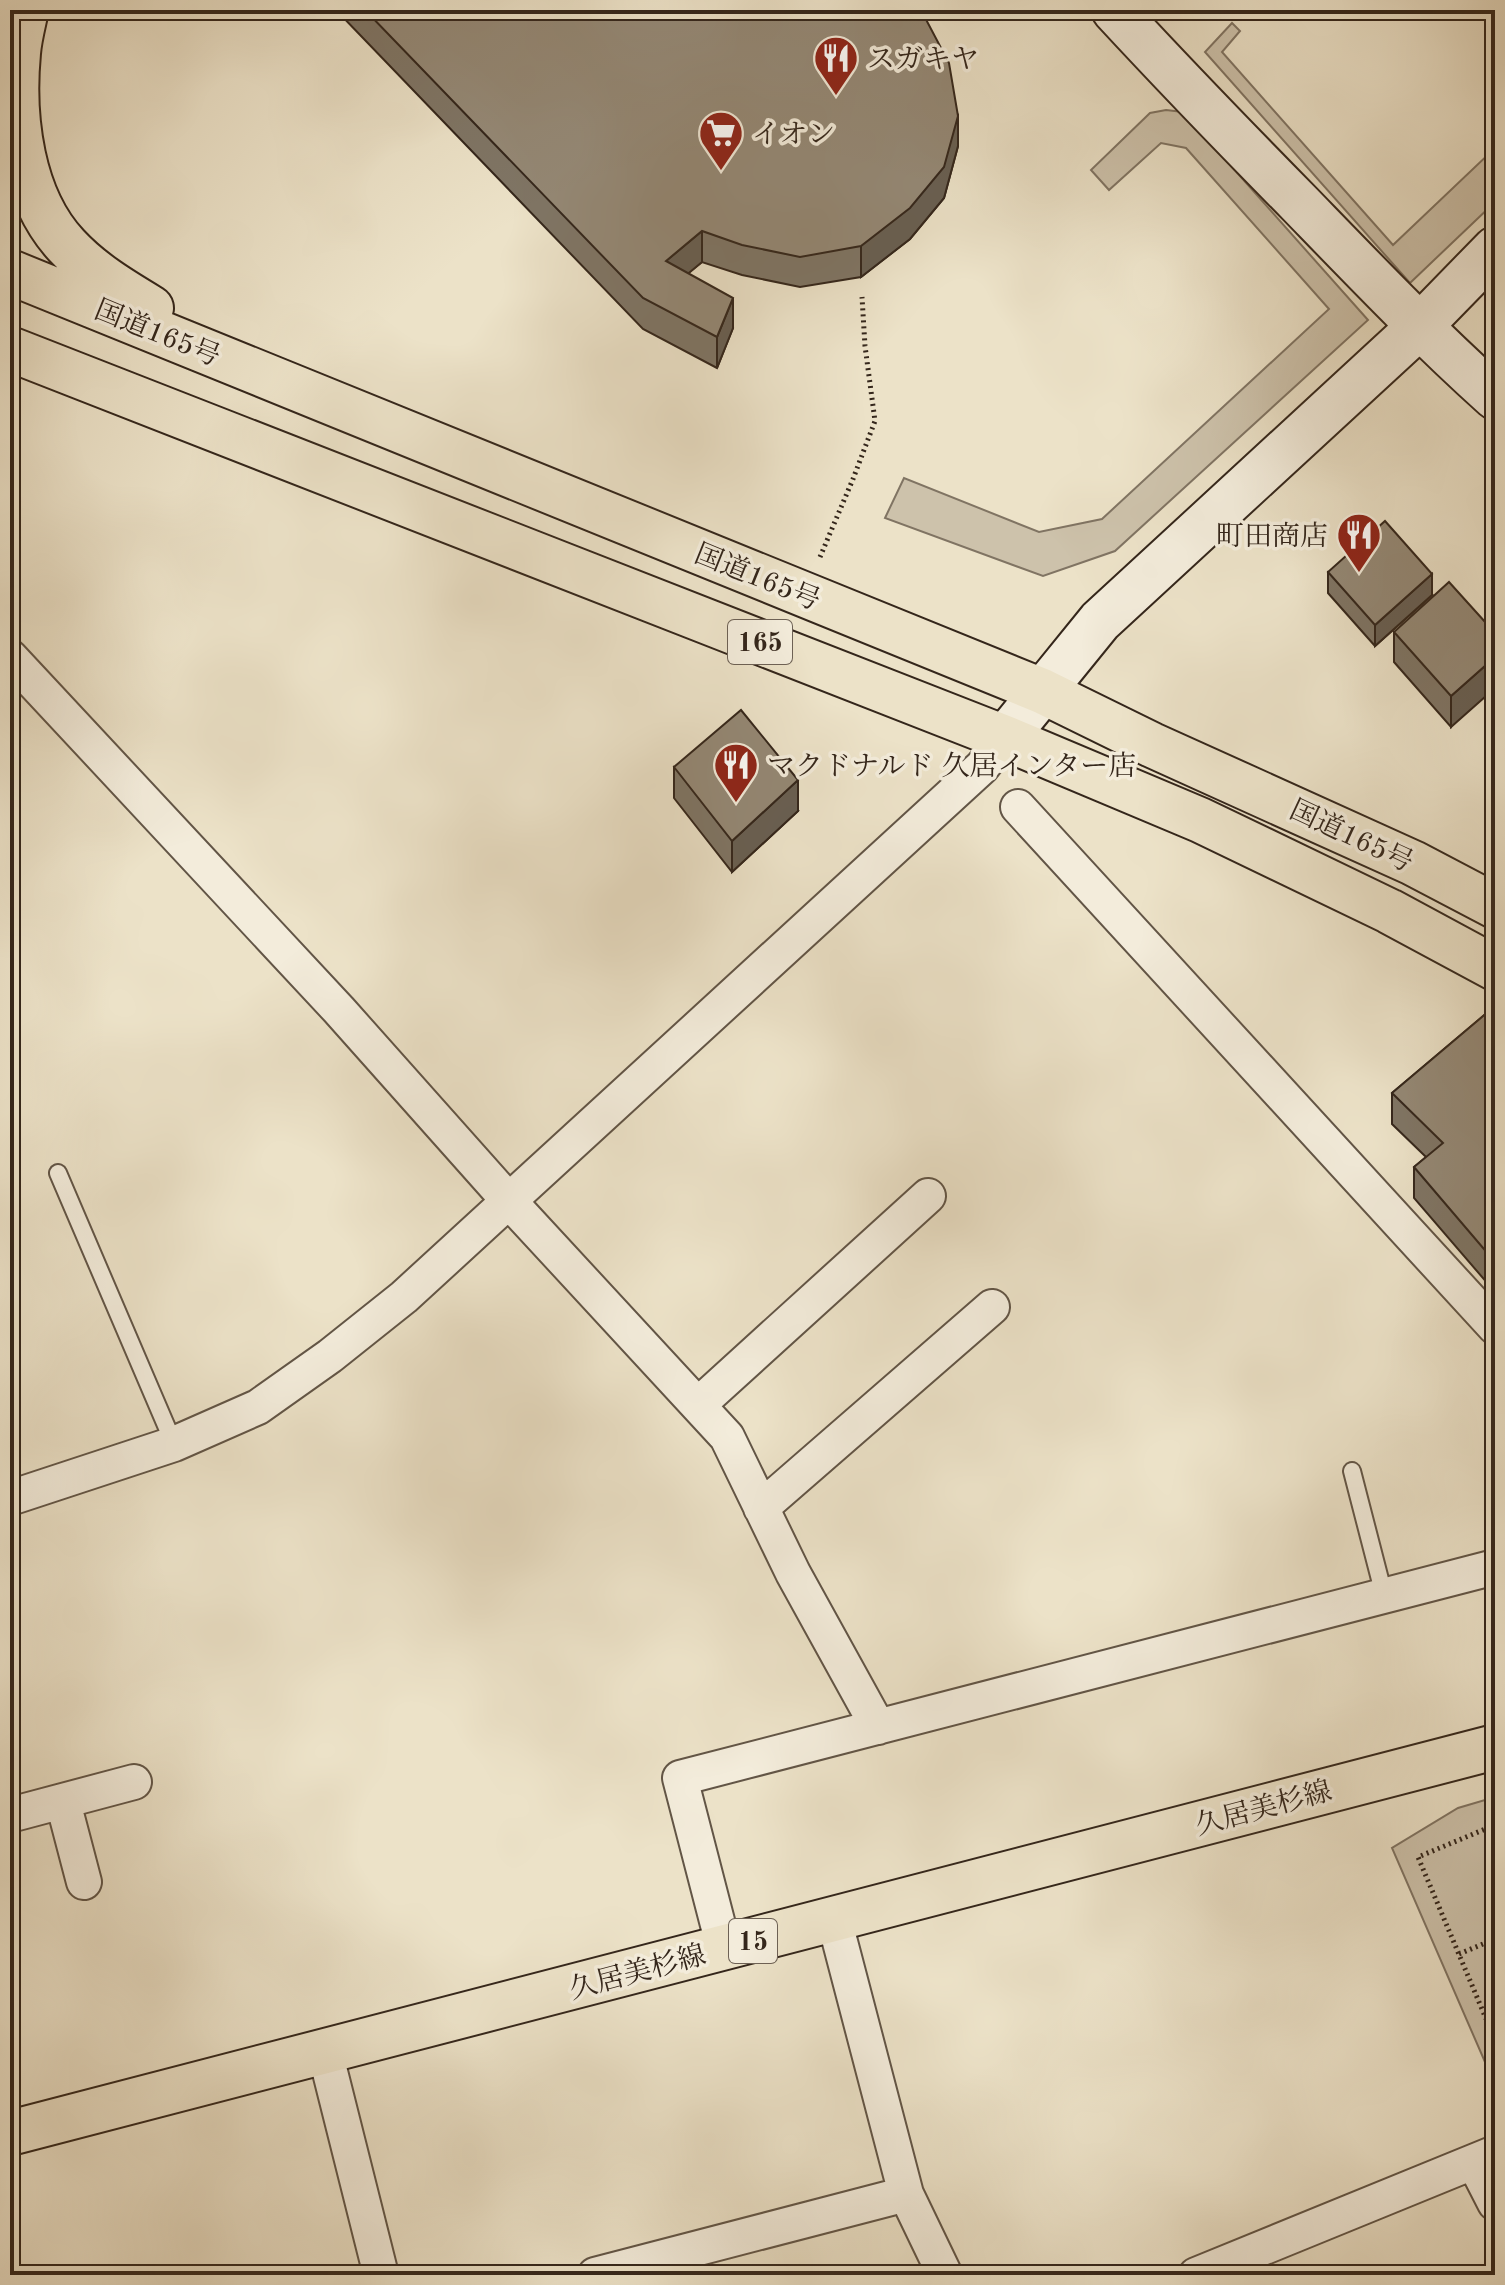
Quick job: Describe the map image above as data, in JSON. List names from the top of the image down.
{
  "streets": {
    "main road": [
      "国道165号",
      "165",
      "久居美杉線",
      "15"
    ]
  },
  "places": {
    "restaurant": ["スガキヤ", "町田商店", "マクドナルド 久居インター店"],
    "supermarket": ["イオン"]
  }
}
